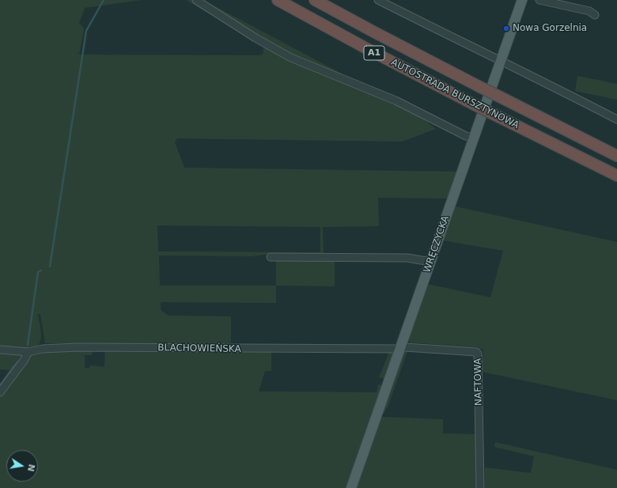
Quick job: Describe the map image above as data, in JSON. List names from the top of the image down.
{
  "streets": {
    "highway": ["A1", "AUTOSTRADA BURSZTYNOWA"],
    "main road": ["WRĘCZYCKA"],
    "street": ["BLACHOWIEŃSKA", "NAFTOWA"]
  },
  "crossings": [
    ["WRĘCZYCKA", "BLACHOWIEŃSKA"],
    ["WRĘCZYCKA", "NAFTOWA"],
    ["BLACHOWIEŃSKA", "NAFTOWA"]
  ],
  "places": ["Nowa Gorzelnia"],
  "north": "right"
}
